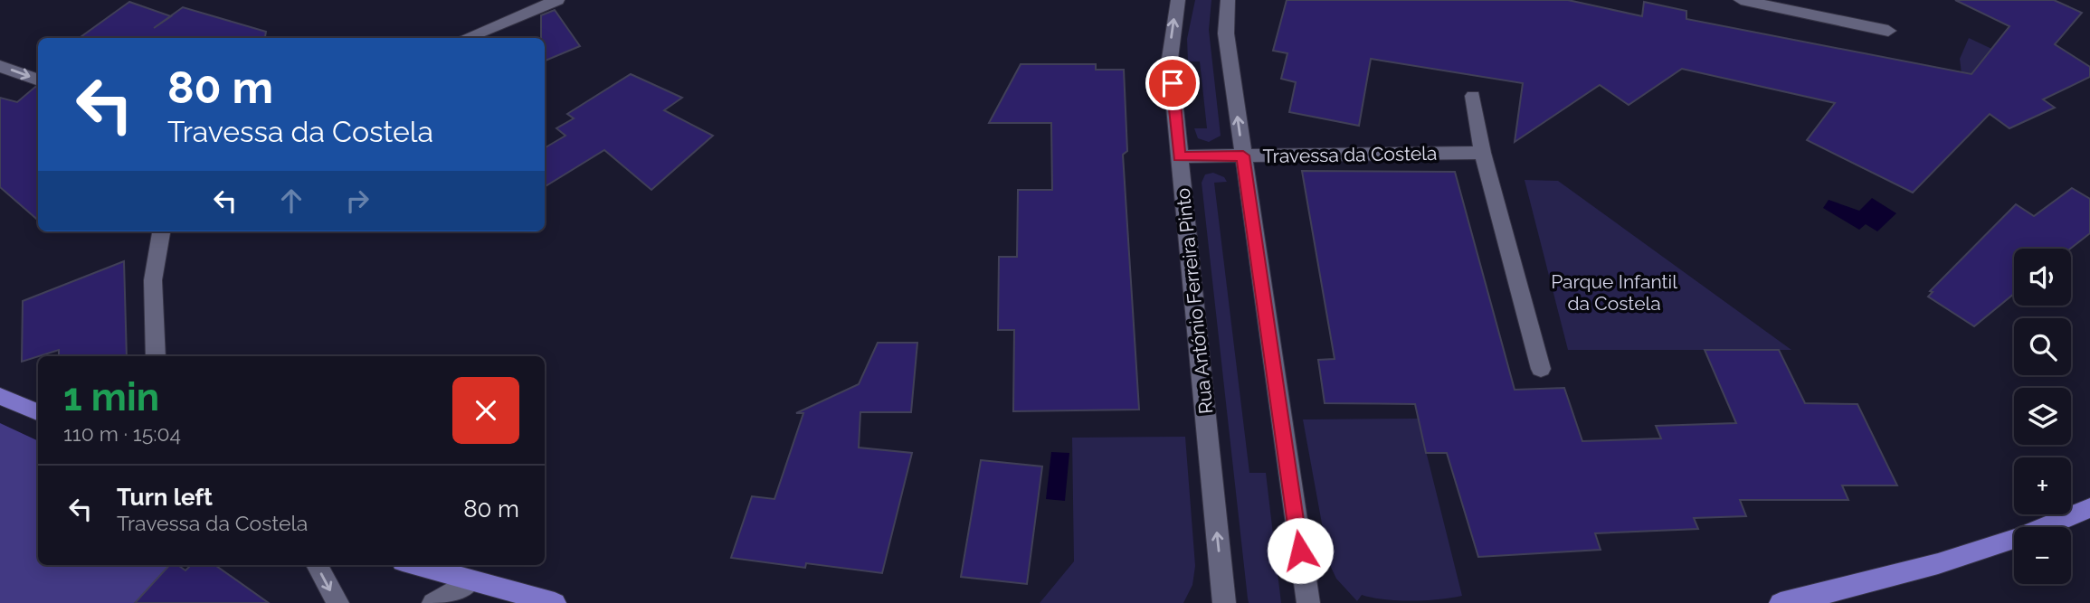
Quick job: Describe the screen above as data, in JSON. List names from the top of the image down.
{
  "streets": {
    "street": ["Travessa da Costela", "Rua António Ferreira Pinto"]
  },
  "crossings": [
    ["Travessa da Costela", "Rua António Ferreira Pinto"]
  ],
  "parks": ["Parque Infantil da Costela"],
  "page": {
    "turn": ["80 m", "Travessa da Costela"],
    "map_buttons": ["+", "−"],
    "heading": ["1 min", "110 m · 15:04"],
    "list": [
      {
        "name": "Turn left",
        "note": "Travessa da Costela",
        "value": "80 m"
      }
    ]
  }
}
